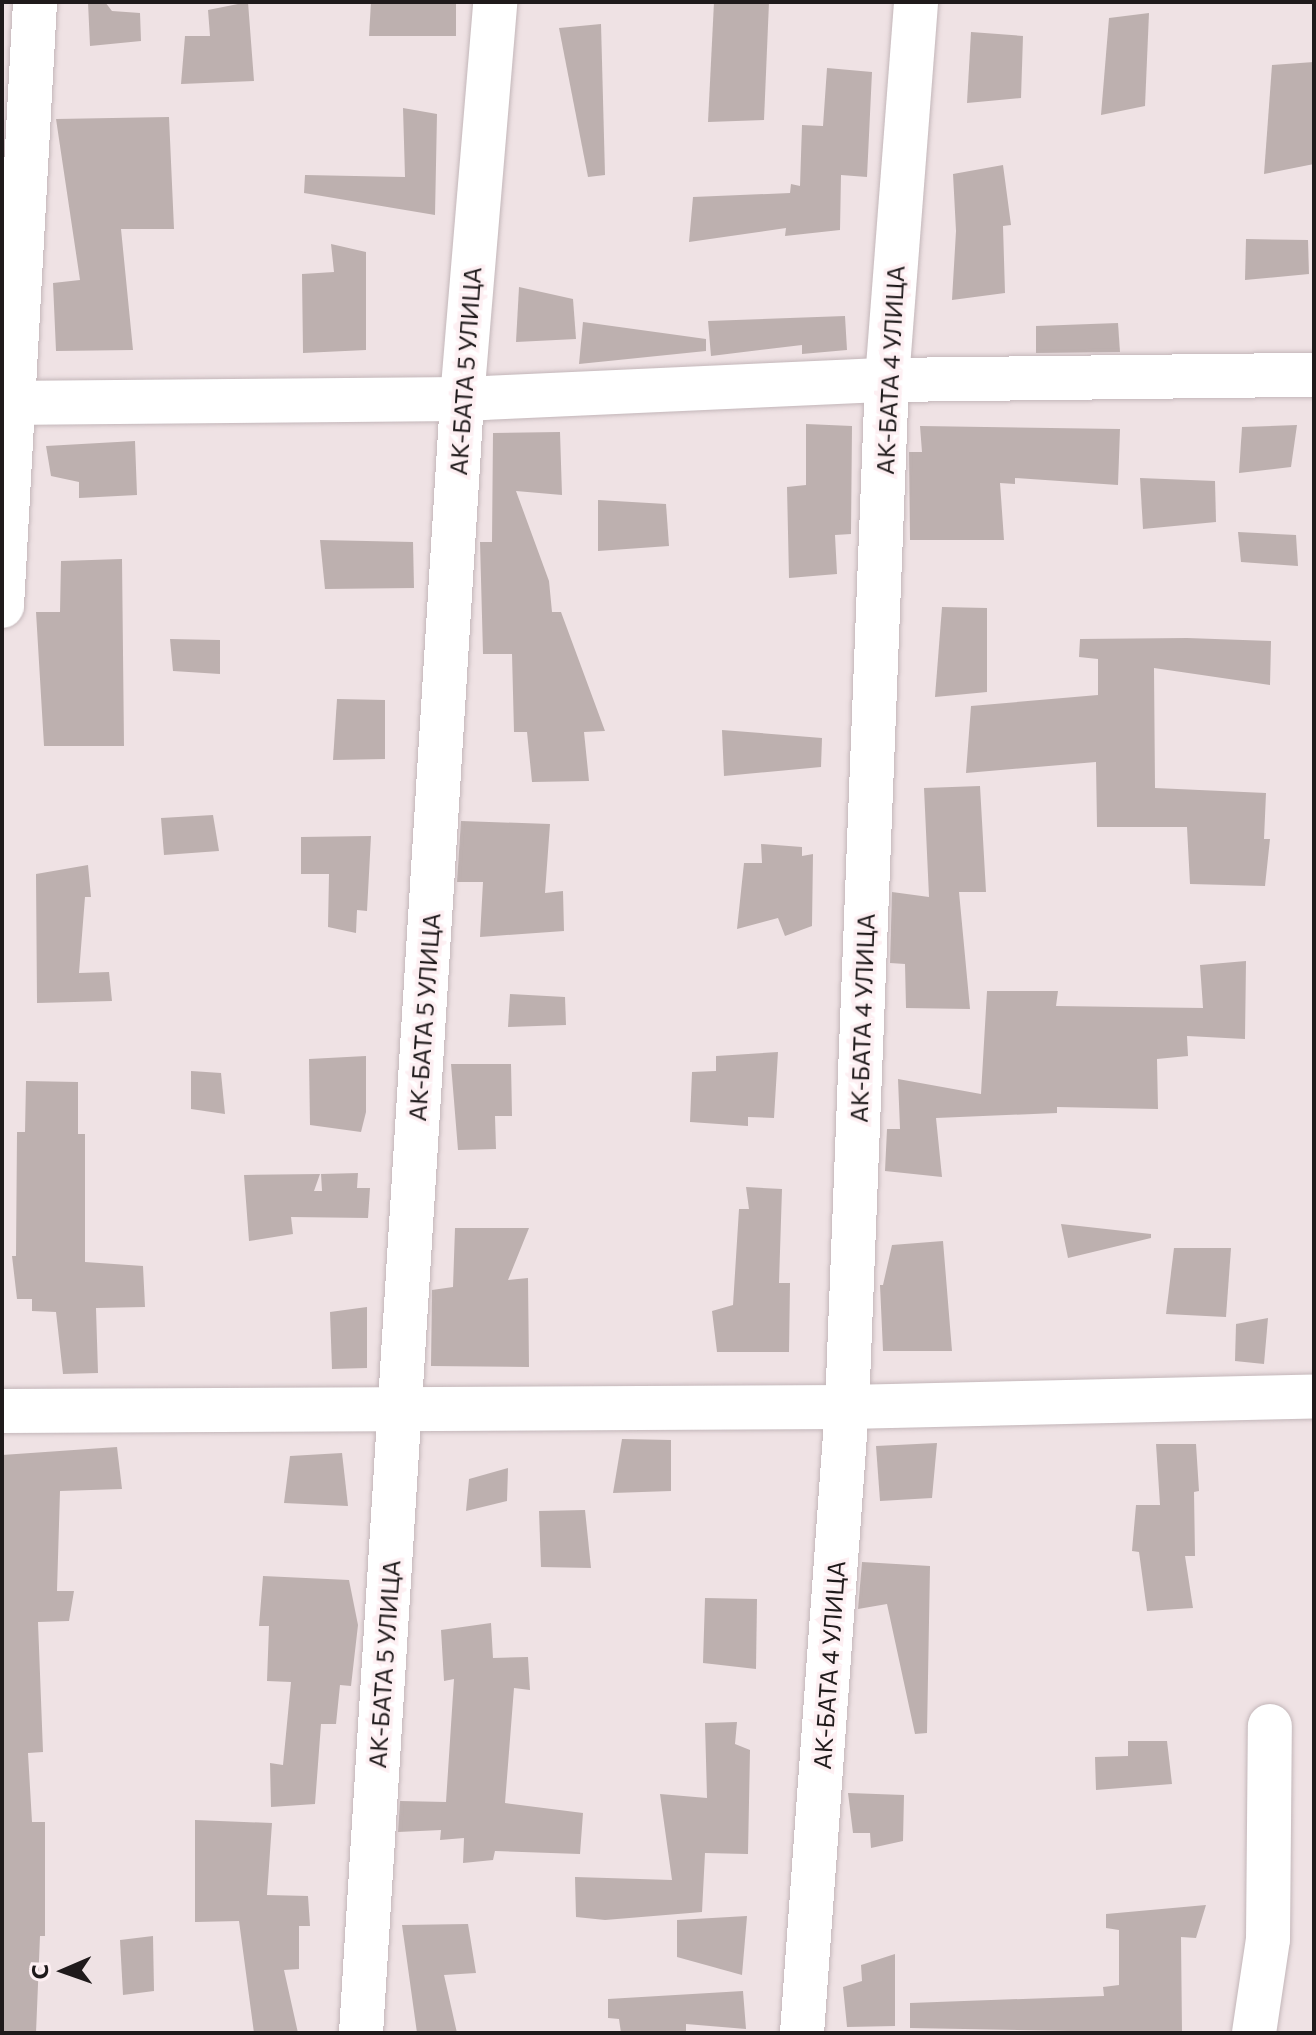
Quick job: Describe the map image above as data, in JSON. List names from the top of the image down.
{
  "streets": {
    "street": ["АК-БАТА 4 УЛИЦА", "АК-БАТА 5 УЛИЦА"]
  },
  "north": "left"
}
